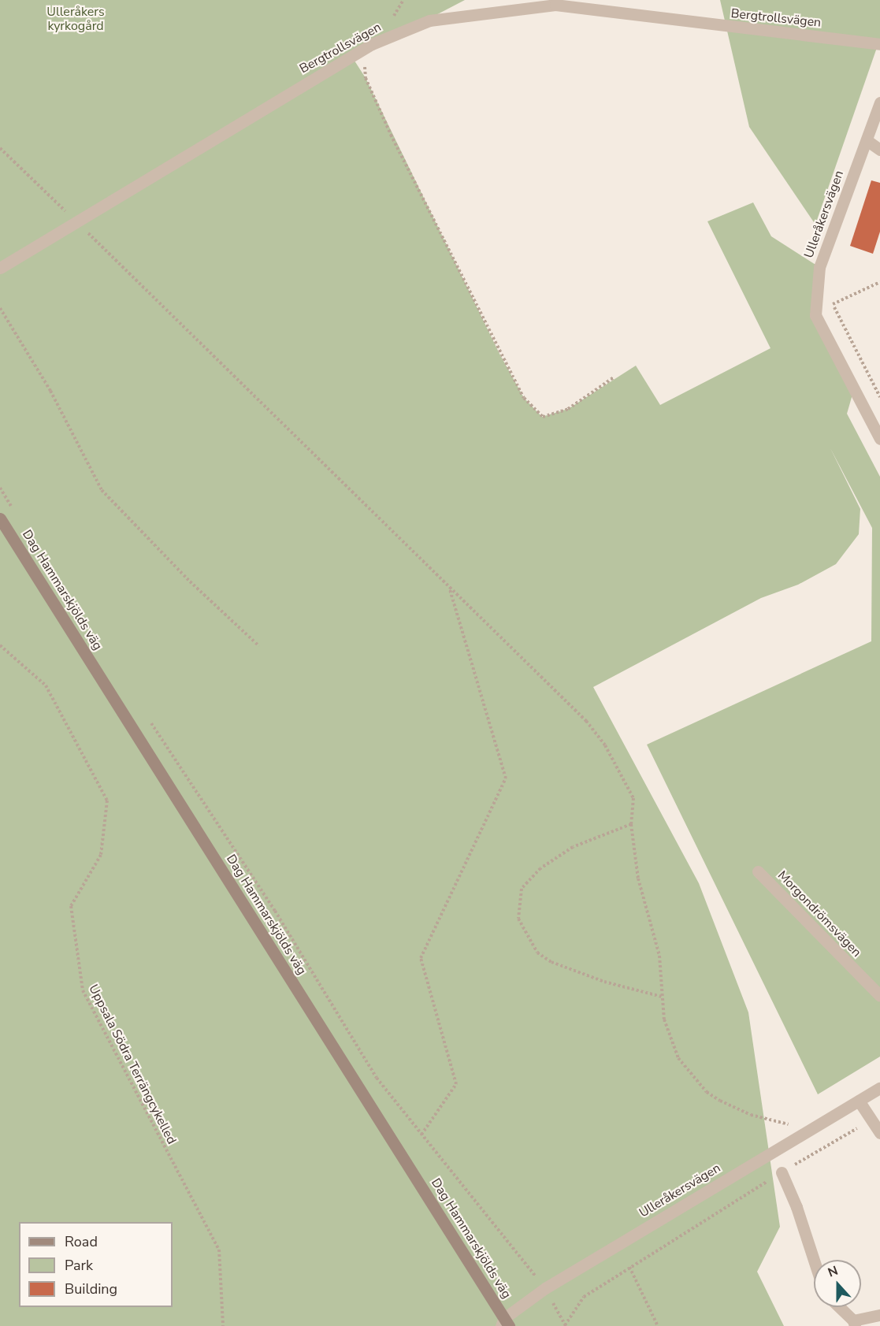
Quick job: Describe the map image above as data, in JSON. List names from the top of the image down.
{
  "streets": {
    "main road": ["Dag Hammarskjölds väg"],
    "street": ["Bergtrollsvägen", "Ulleråkersvägen", "Morgondrömsvägen"],
    "path": ["Uppsala Södra Terrängcykelled"]
  },
  "crossings": [
    ["Ulleråkersvägen", "Dag Hammarskjölds väg"]
  ],
  "parks": ["Ulleråkers kyrkogård"],
  "legend": ["Road", "Park", "Building"],
  "north": "top"
}
